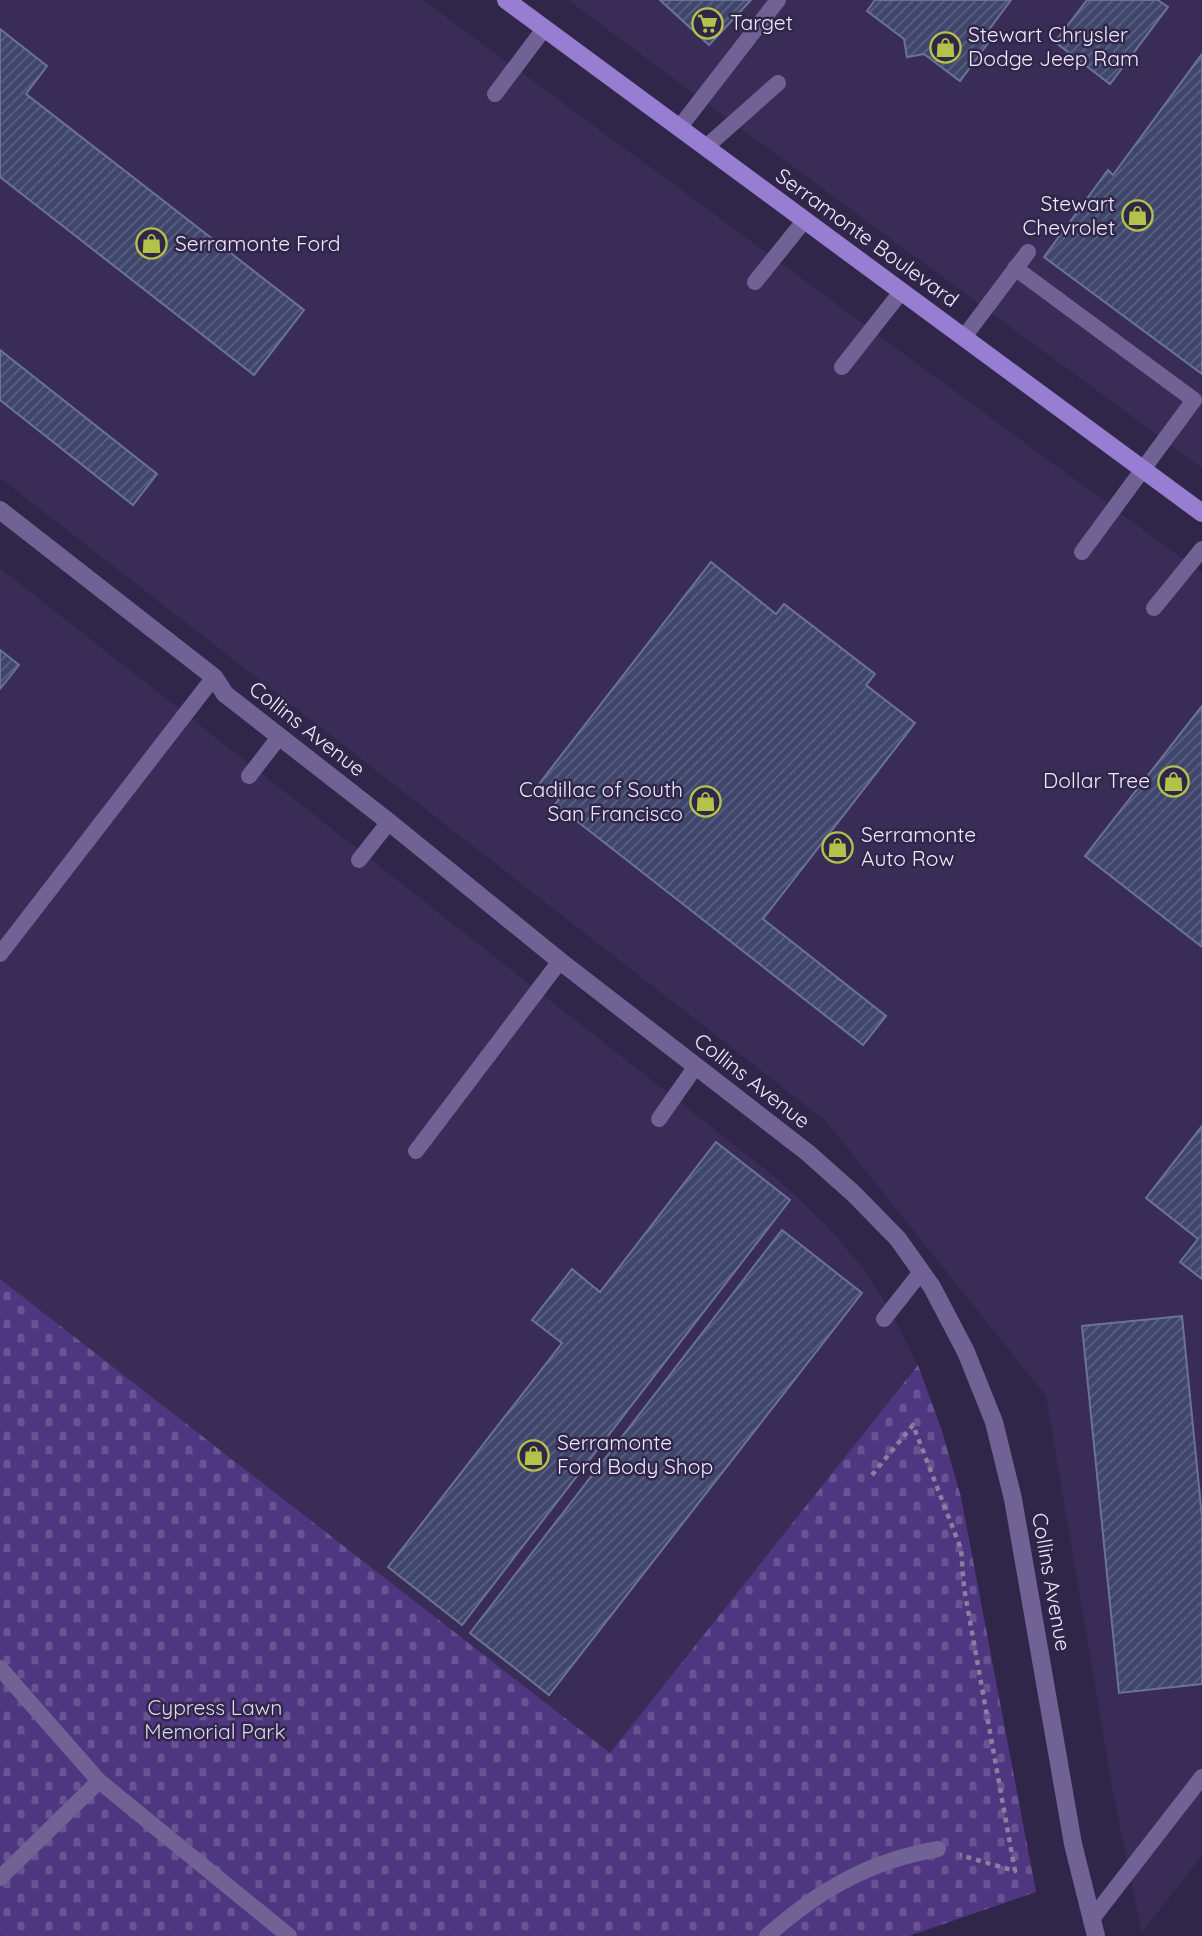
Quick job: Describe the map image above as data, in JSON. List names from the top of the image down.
{
  "streets": {
    "main road": ["Serramonte Boulevard"],
    "street": ["Collins Avenue"]
  },
  "parks": ["Cypress Lawn Memorial Park"],
  "places": {
    "supermarket": ["Target"],
    "shop": [
      "Stewart Chrysler Dodge Jeep Ram",
      "Stewart Chevrolet",
      "Serramonte Ford",
      "Dollar Tree",
      "Cadillac of South San Francisco",
      "Serramonte Auto Row",
      "Serramonte Ford Body Shop"
    ]
  }
}
